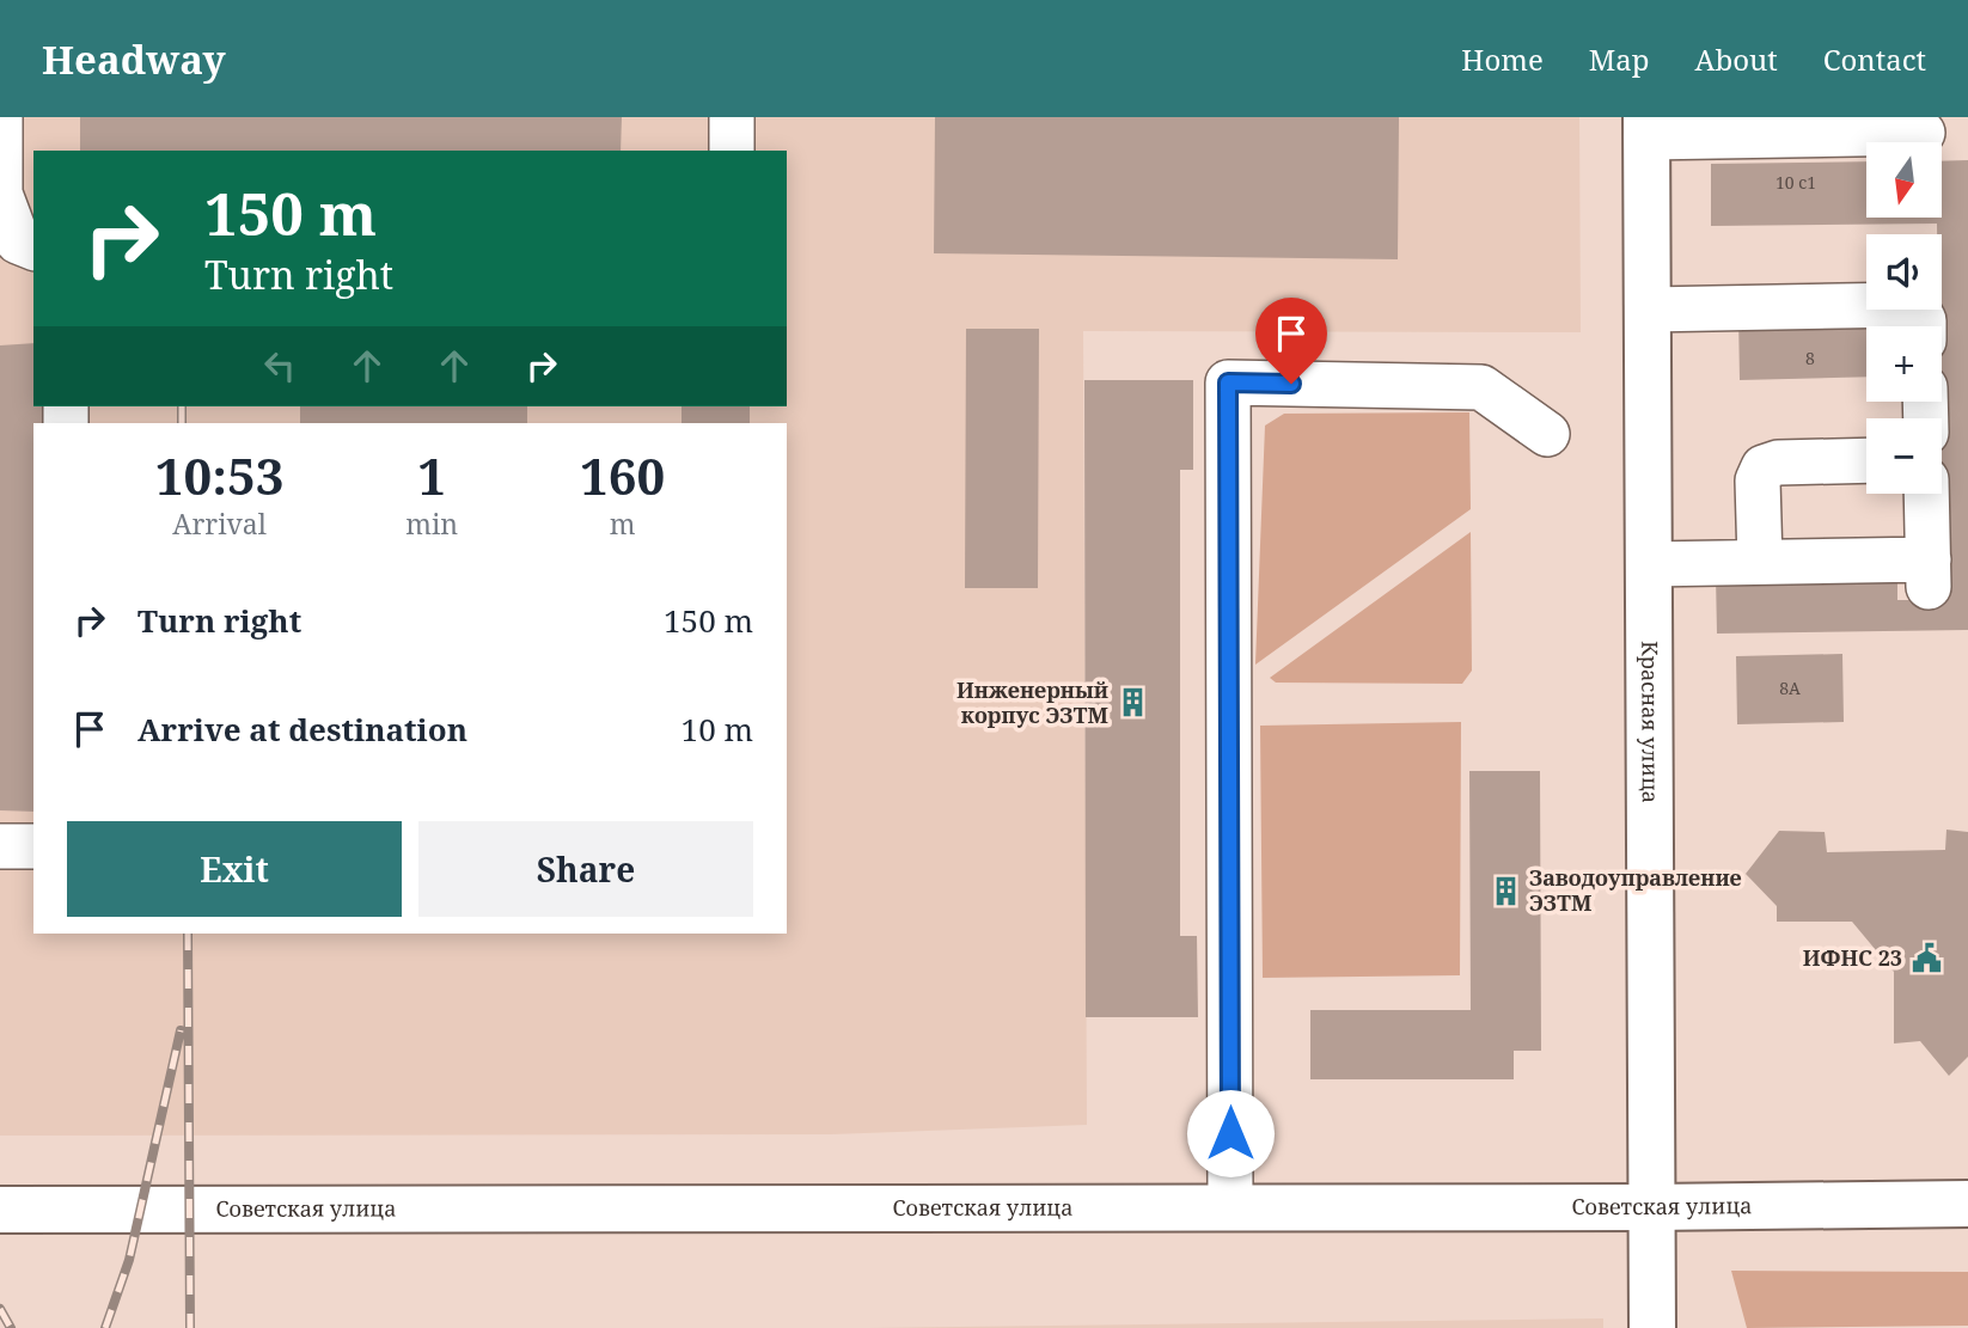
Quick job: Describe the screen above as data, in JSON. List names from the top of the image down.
{
  "streets": {
    "main road": ["Красная улица", "Советская улица"]
  },
  "crossings": [
    ["Красная улица", "Советская улица"]
  ],
  "places": {
    "building": ["Инженерный корпус ЭЗТМ", "Заводоуправление ЭЗТМ"],
    "public building": ["ИФНС 23"]
  },
  "house_numbers": ["10 с1", "8", "8А"],
  "north": "bottom",
  "page": {
    "header": "Headway",
    "nav": [
      "Home",
      "Map",
      "About",
      "Contact"
    ],
    "map_buttons": ["+", "−"],
    "turn": ["150 m", "Turn right"],
    "eta": [
      "10:53",
      "Arrival",
      "1",
      "min",
      "160",
      "m"
    ],
    "list": [
      {
        "name": "Turn right",
        "value": "150 m"
      },
      {
        "name": "Arrive at destination",
        "value": "10 m"
      }
    ],
    "buttons": ["Exit", "Share"]
  }
}
